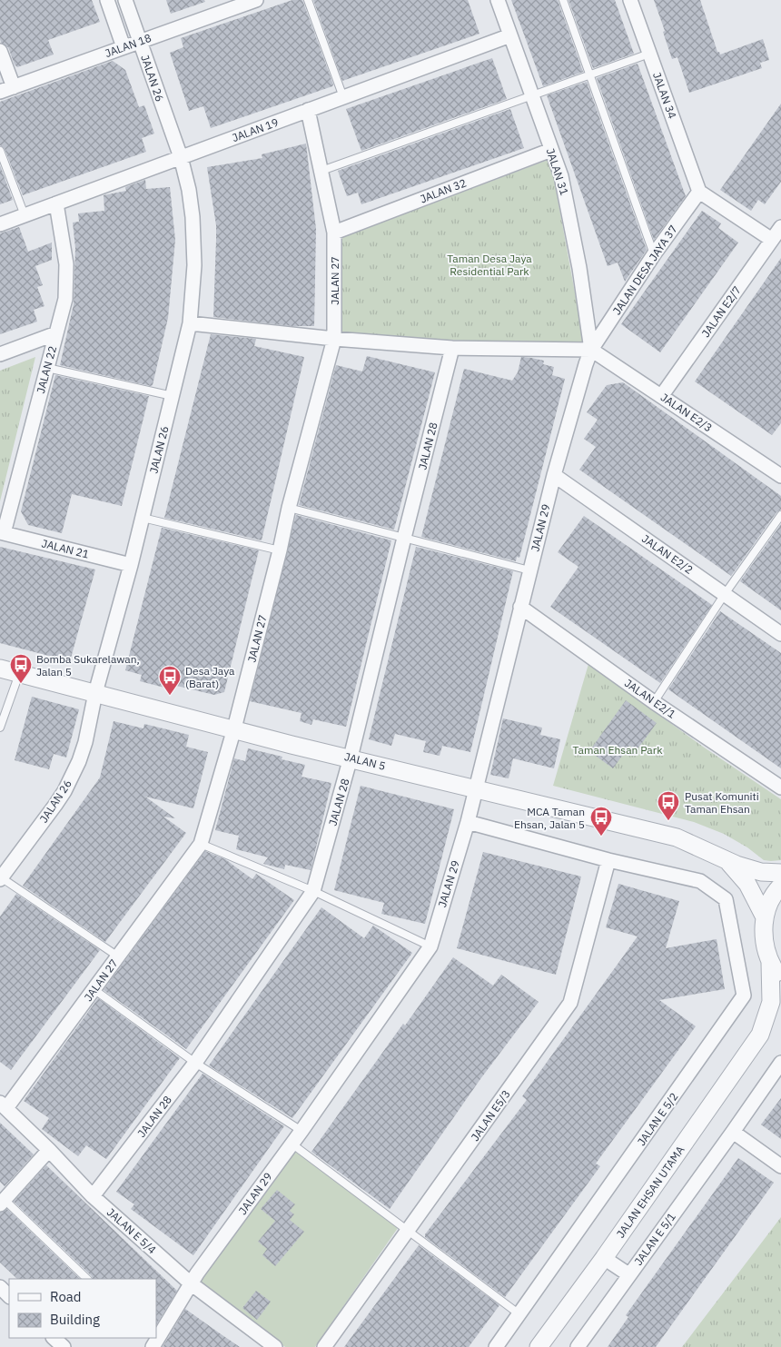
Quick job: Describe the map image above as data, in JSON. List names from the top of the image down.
{
  "streets": {
    "street": [
      "JALAN 18",
      "JALAN 26",
      "JALAN 34",
      "JALAN 19",
      "JALAN 31",
      "JALAN 32",
      "JALAN DESA JAYA 37",
      "JALAN 27",
      "JALAN E2/7",
      "JALAN 22",
      "JALAN E2/3",
      "JALAN 28",
      "JALAN 29",
      "JALAN 21",
      "JALAN E2/2",
      "JALAN E2/1",
      "JALAN 5",
      "JALAN E5/3",
      "JALAN E 5/2",
      "JALAN EHSAN UTAMA",
      "JALAN E 5/4",
      "JALAN E 5/1"
    ]
  },
  "crossings": [
    ["JALAN 18", "JALAN 26"],
    ["JALAN 26", "JALAN 19"],
    ["JALAN 26", "JALAN 21"],
    ["JALAN 26", "JALAN 5"],
    ["JALAN 34", "JALAN DESA JAYA 37"],
    ["JALAN 19", "JALAN 31"],
    ["JALAN 19", "JALAN 27"],
    ["JALAN 19", "JALAN 22"],
    ["JALAN 31", "JALAN 32"],
    ["JALAN 31", "JALAN DESA JAYA 37"],
    ["JALAN 31", "JALAN E2/3"],
    ["JALAN 31", "JALAN 29"],
    ["JALAN 32", "JALAN 27"],
    ["JALAN DESA JAYA 37", "JALAN E2/3"],
    ["JALAN DESA JAYA 37", "JALAN 29"],
    ["JALAN 27", "JALAN 5"],
    ["JALAN 27", "JALAN E 5/4"],
    ["JALAN E2/7", "JALAN E2/3"],
    ["JALAN 22", "JALAN 21"],
    ["JALAN E2/3", "JALAN 29"],
    ["JALAN 28", "JALAN 5"],
    ["JALAN 28", "JALAN E 5/4"],
    ["JALAN 29", "JALAN E2/2"],
    ["JALAN 29", "JALAN E2/1"],
    ["JALAN 29", "JALAN 5"],
    ["JALAN 29", "JALAN E 5/4"],
    ["JALAN E5/3", "JALAN E 5/2"]
  ],
  "parks": ["Taman Desa Jaya Residential Park", "Taman Ehsan Park"],
  "places": {
    "bus stop": [
      "Bomba Sukarelawan, Jalan 5",
      "Desa Jaya (Barat)",
      "Pusat Komuniti Taman Ehsan",
      "MCA Taman Ehsan, Jalan 5"
    ]
  },
  "legend": ["Road", "Building"]
}
